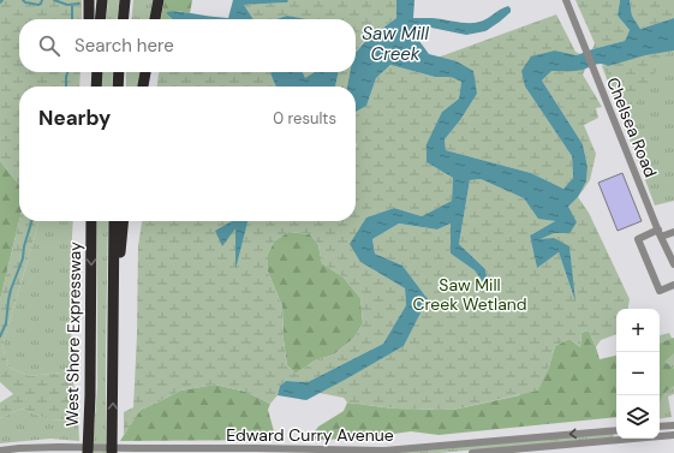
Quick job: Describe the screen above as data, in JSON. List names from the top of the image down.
{
  "streets": {
    "highway": ["West Shore Expressway"],
    "street": ["Chelsea Road", "Edward Curry Avenue"]
  },
  "water": ["Saw Mill Creek"],
  "parks": ["Saw Mill Creek Wetland"],
  "page": {
    "search": "Search here",
    "heading": ["Nearby", "0 results"],
    "map_buttons": ["+", "−"]
  }
}
